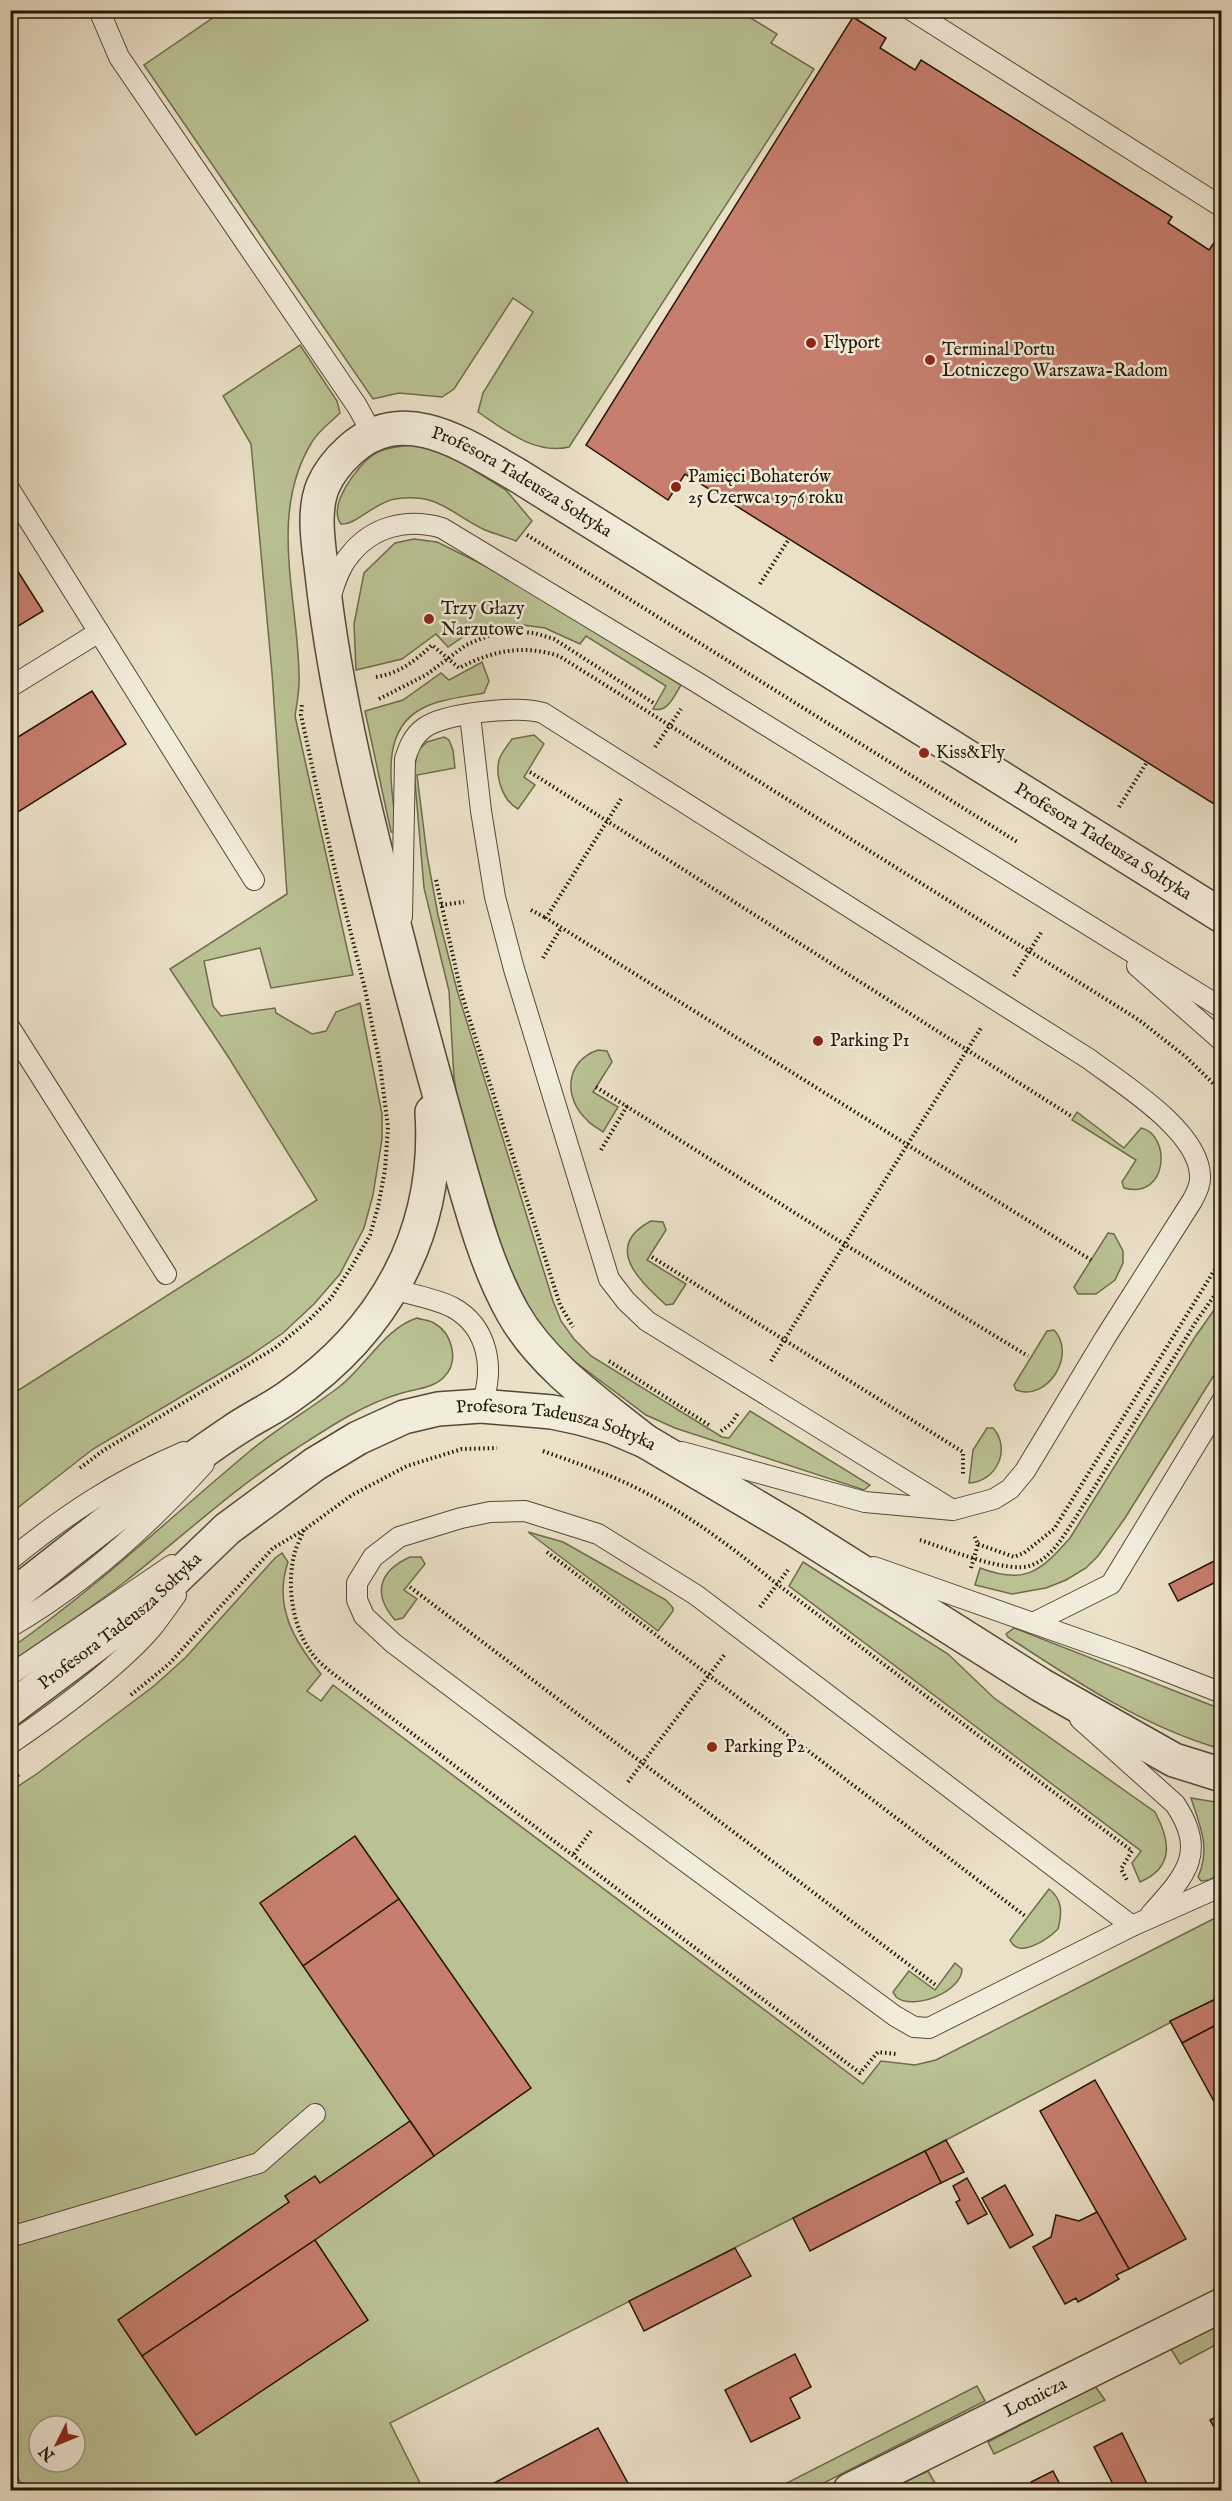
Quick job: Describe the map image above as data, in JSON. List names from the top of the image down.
{
  "streets": {
    "street": ["Profesora Tadeusza Sołtyka", "Lotnicza"]
  },
  "places": [
    "Flyport",
    "Terminal Portu Lotniczego Warszawa-Radom",
    "Pamięci Bohaterów 25 Czerwca 1976 roku",
    "Trzy Głazy Narzutowe",
    "Kiss&Fly",
    "Parking P1",
    "Parking P2"
  ],
  "north": "bottom left"
}
